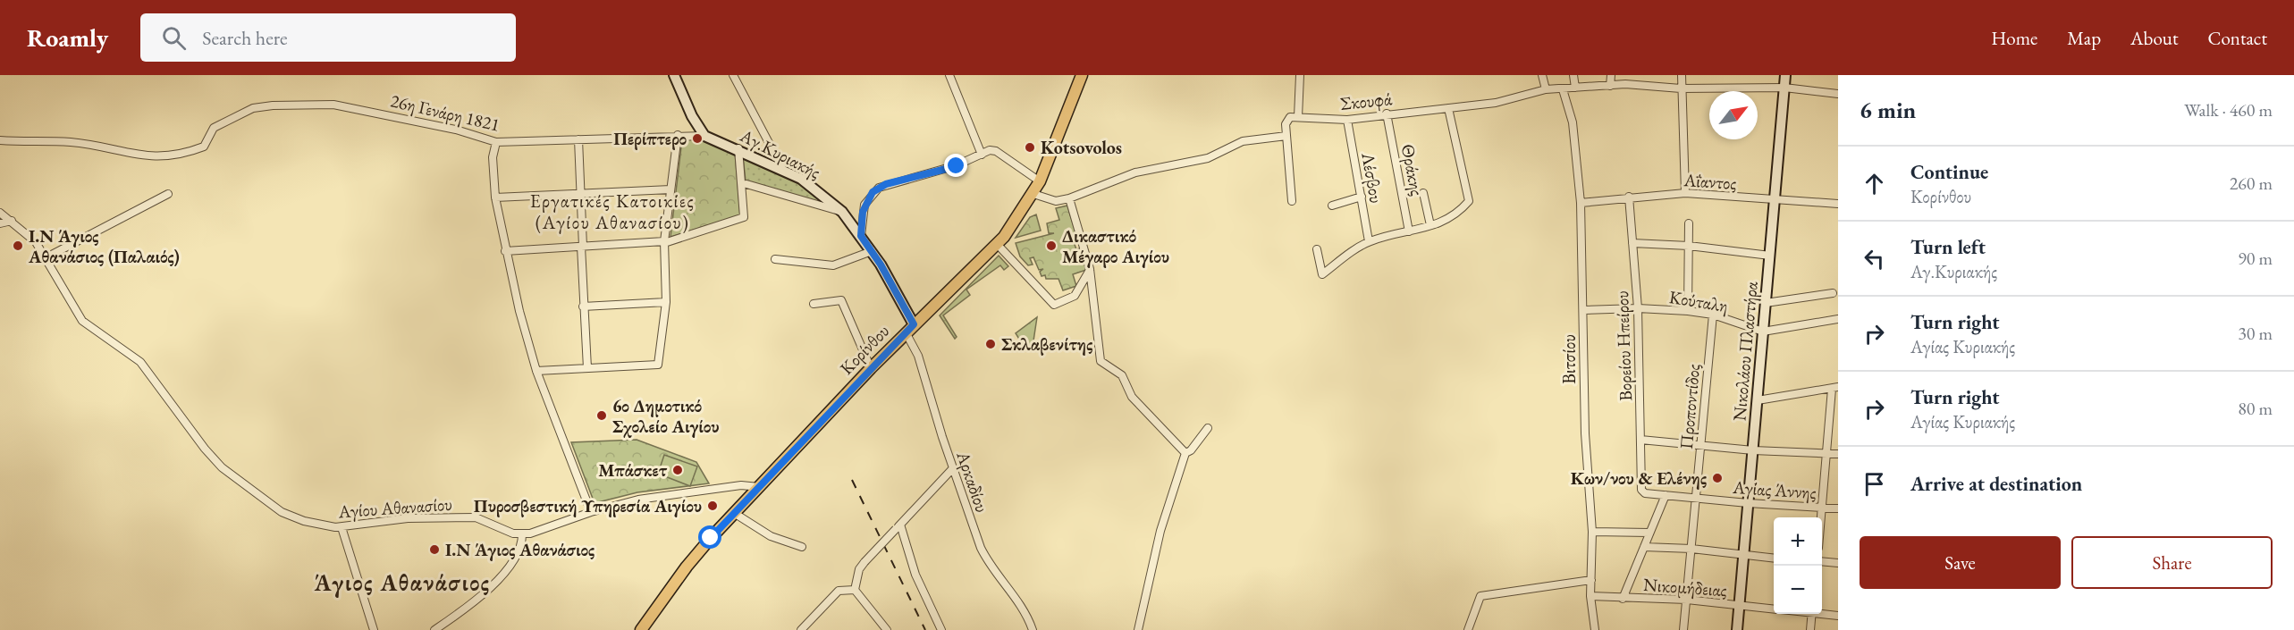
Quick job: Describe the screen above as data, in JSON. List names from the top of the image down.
{
  "streets": {
    "main road": ["Αγ.Κυριακής", "Κορίνθου", "Νικολάου Πλαστήρα"],
    "street": [
      "Σκουφά",
      "26η Γενάρη 1821",
      "Θράκης",
      "Λέσβου",
      "Αΐαντος",
      "Κούταλη",
      "Βορείου Ηπείρου",
      "Βιτσίου",
      "Προποντίδος",
      "Αρκαδίου",
      "Αγίας Άννης",
      "Αγίου Αθανασίου",
      "Νικομήδειας"
    ]
  },
  "crossings": [
    ["Σκουφά", "Θράκης"],
    ["Σκουφά", "Λέσβου"],
    ["Σκουφά", "Νικολάου Πλαστήρα"],
    ["Σκουφά", "Βιτσίου"],
    ["26η Γενάρη 1821", "Αγ.Κυριακής"],
    ["Αγ.Κυριακής", "Κορίνθου"],
    ["Αΐαντος", "Βορείου Ηπείρου"],
    ["Αΐαντος", "Νικολάου Πλαστήρα"],
    ["Αΐαντος", "Βιτσίου"],
    ["Κούταλη", "Βορείου Ηπείρου"],
    ["Κούταλη", "Νικολάου Πλαστήρα"],
    ["Κούταλη", "Βιτσίου"],
    ["Κούταλη", "Προποντίδος"],
    ["Βορείου Ηπείρου", "Αγίας Άννης"],
    ["Κορίνθου", "Αρκαδίου"],
    ["Κορίνθου", "Αγίου Αθανασίου"],
    ["Νικολάου Πλαστήρα", "Αγίας Άννης"],
    ["Νικολάου Πλαστήρα", "Νικομήδειας"],
    ["Βιτσίου", "Νικομήδειας"],
    ["Προποντίδος", "Αγίας Άννης"],
    ["Προποντίδος", "Νικομήδειας"]
  ],
  "districts": ["Εργατικές Κατοικίες (Αγίου Αθανασίου)", "Άγιος Αθανάσιος"],
  "places": [
    "Περίπτερο",
    "Kotsovolos",
    "Ι.Ν Άγιος Αθανάσιος (Παλαιός)",
    "Δικαστικό Μέγαρο Αιγίου",
    "Σκλαβενίτης",
    "6ο Δημοτικό Σχολείο Αιγίου",
    "Μπάσκετ",
    "Κων/νου & Ελένης",
    "Πυροσβεστική Υπηρεσία Αιγίου",
    "Ι.Ν Άγιος Αθανάσιος"
  ],
  "north": "top right",
  "page": {
    "header": "Roamly",
    "search": "Search here",
    "nav": [
      "Home",
      "Map",
      "About",
      "Contact"
    ],
    "heading": ["6 min", "Walk · 460 m"],
    "list": [
      ["Continue", "Κορίνθου", "260 m"],
      ["Turn left", "Αγ.Κυριακής", "90 m"],
      ["Turn right", "Αγίας Κυριακής", "30 m"],
      ["Turn right", "Αγίας Κυριακής", "80 m"],
      "Arrive at destination"
    ],
    "map_buttons": ["+", "−"],
    "buttons": ["Save", "Share"]
  }
}
